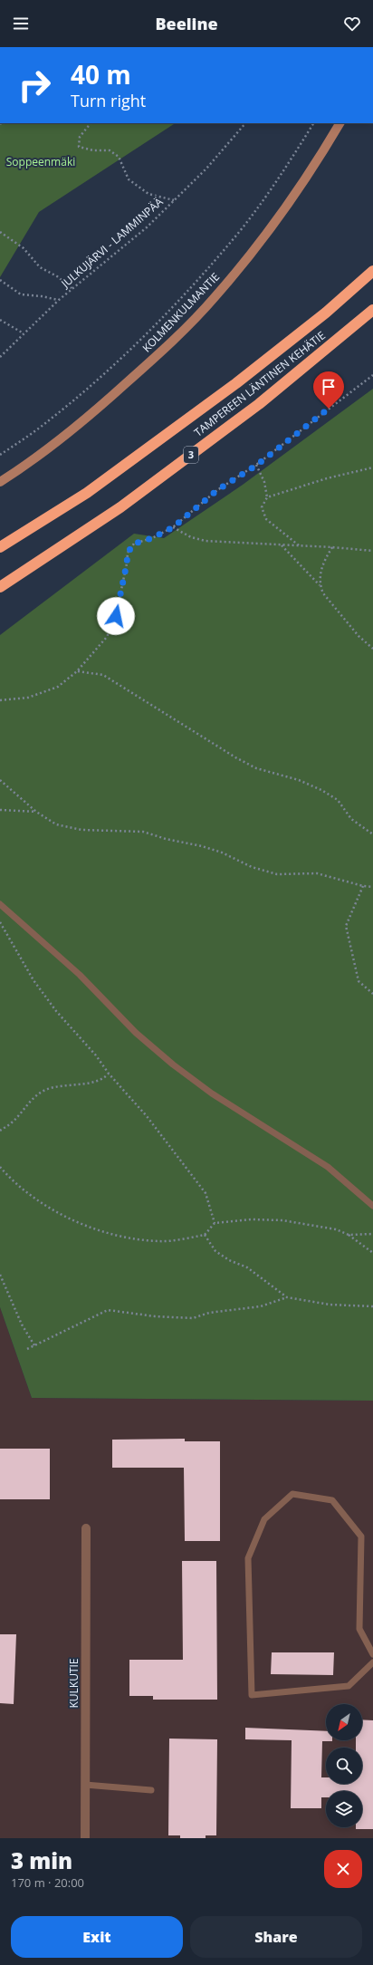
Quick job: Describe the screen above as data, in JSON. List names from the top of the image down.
{
  "streets": {
    "highway": ["TAMPEREEN LÄNTINEN KEHÄTIE", "3"],
    "street": ["KOLMENKULMANTIE", "KULKUTIE"],
    "path": ["JULKUJÄRVI - LAMMINPÄÄ"]
  },
  "parks": ["Soppeenmäki"],
  "north": "bottom left",
  "page": {
    "header": "Beeline",
    "turn": ["40 m", "Turn right"],
    "heading": ["3 min", "170 m · 20:00"],
    "buttons": ["Exit", "Share"]
  }
}
